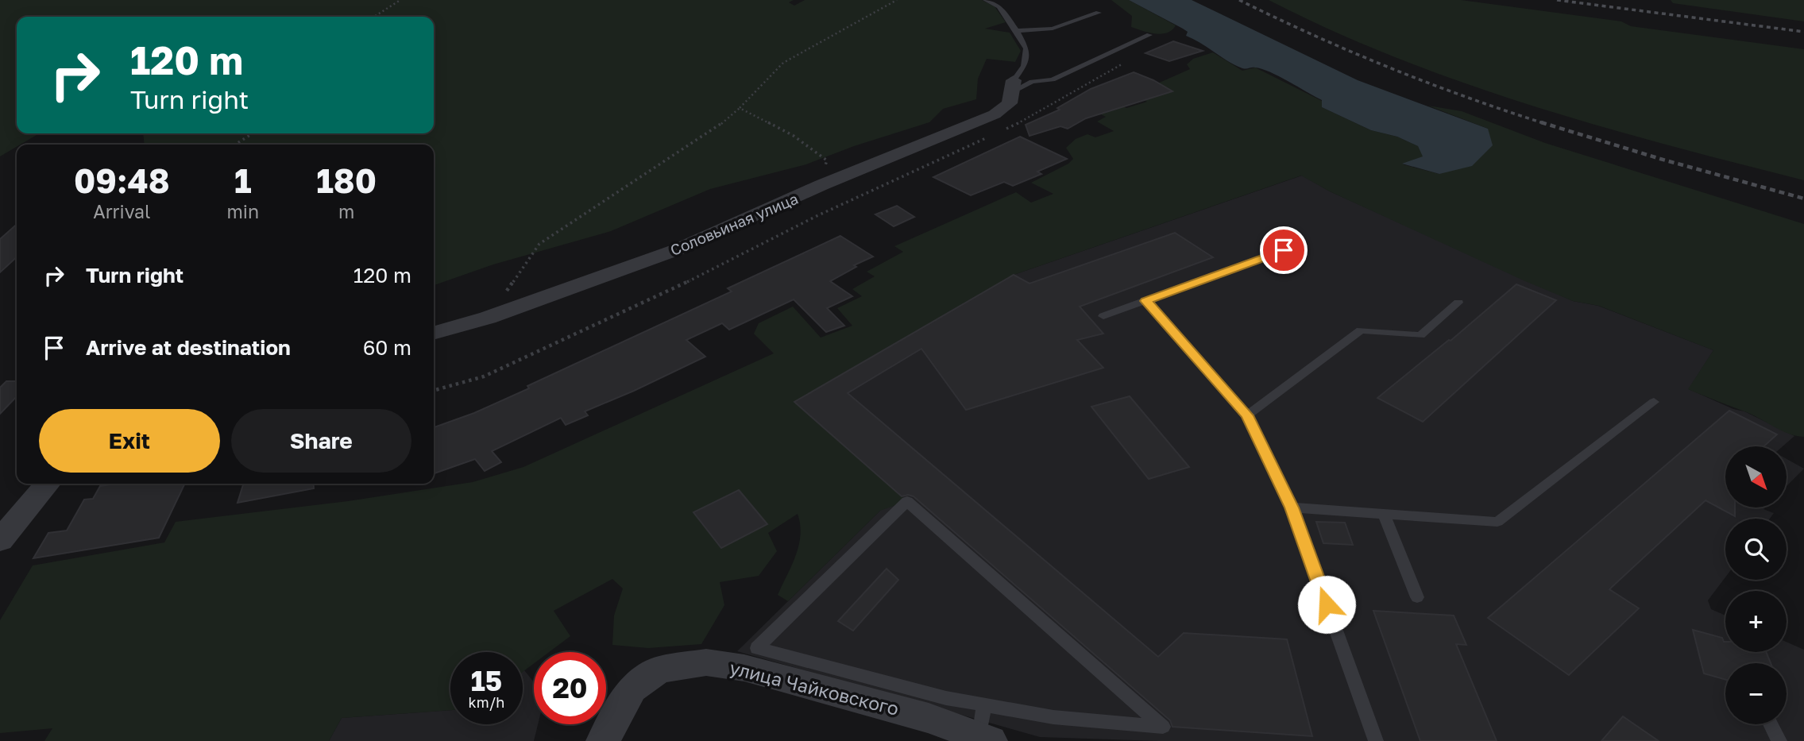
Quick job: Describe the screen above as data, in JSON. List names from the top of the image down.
{
  "streets": {
    "street": ["Соловьиная улица", "улица Чайковского"]
  },
  "north": "bottom right",
  "page": {
    "turn": ["120 m", "Turn right"],
    "eta": [
      "09:48",
      "Arrival",
      "1",
      "min",
      "180",
      "m"
    ],
    "list": [
      {
        "name": "Turn right",
        "value": "120 m"
      },
      {
        "name": "Arrive at destination",
        "value": "60 m"
      }
    ],
    "buttons": ["Exit", "Share"],
    "map_buttons": ["+", "−"],
    "speed": "15 km/h",
    "limit": "20"
  }
}
